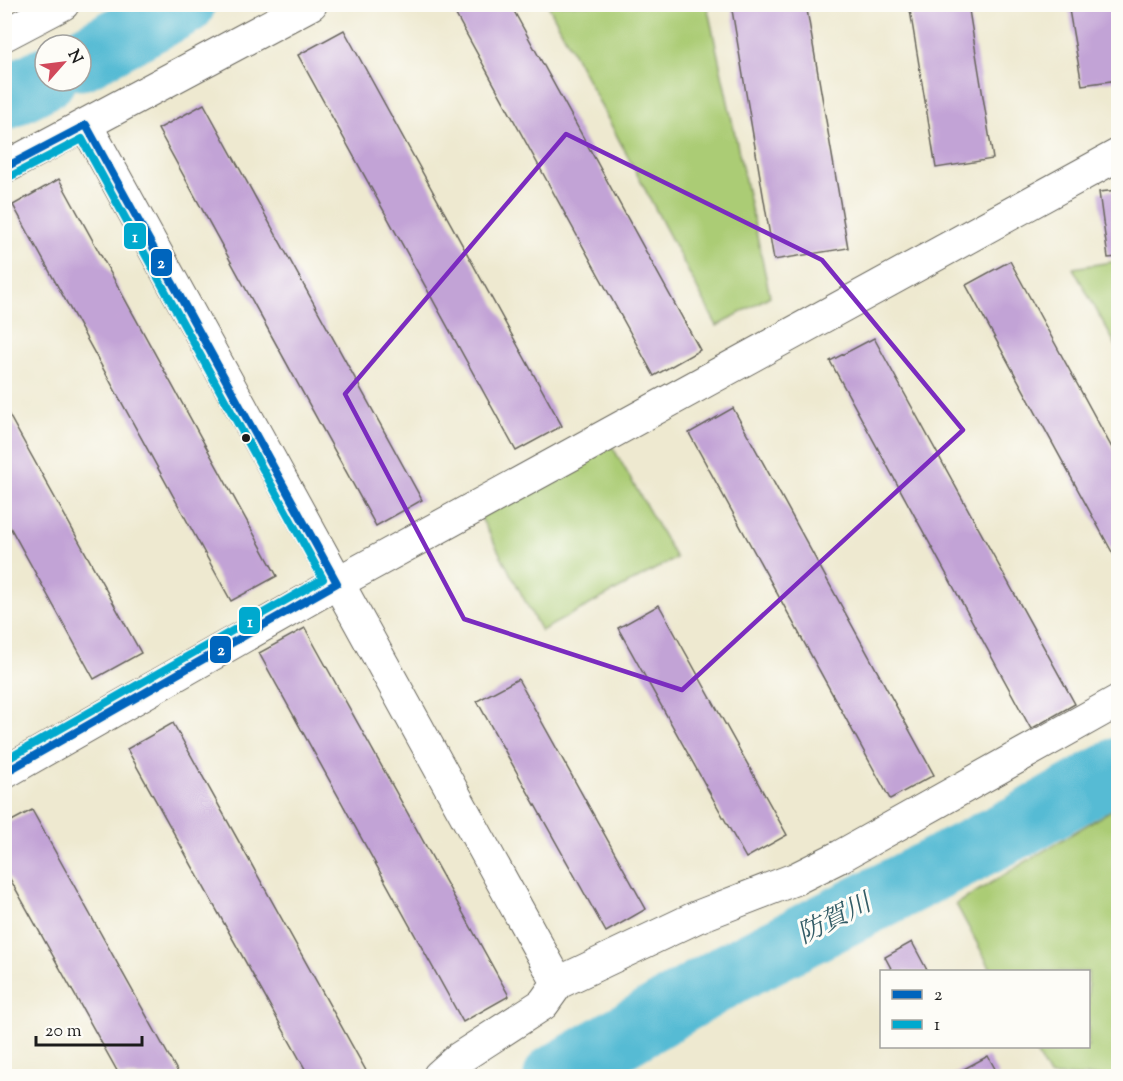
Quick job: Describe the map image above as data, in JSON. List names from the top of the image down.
{
  "water": ["防賀川"],
  "lines": ["transit line 2", "transit line 1"],
  "legend": ["2", "1"],
  "scale_bar": "20 m",
  "north": "top right"
}
